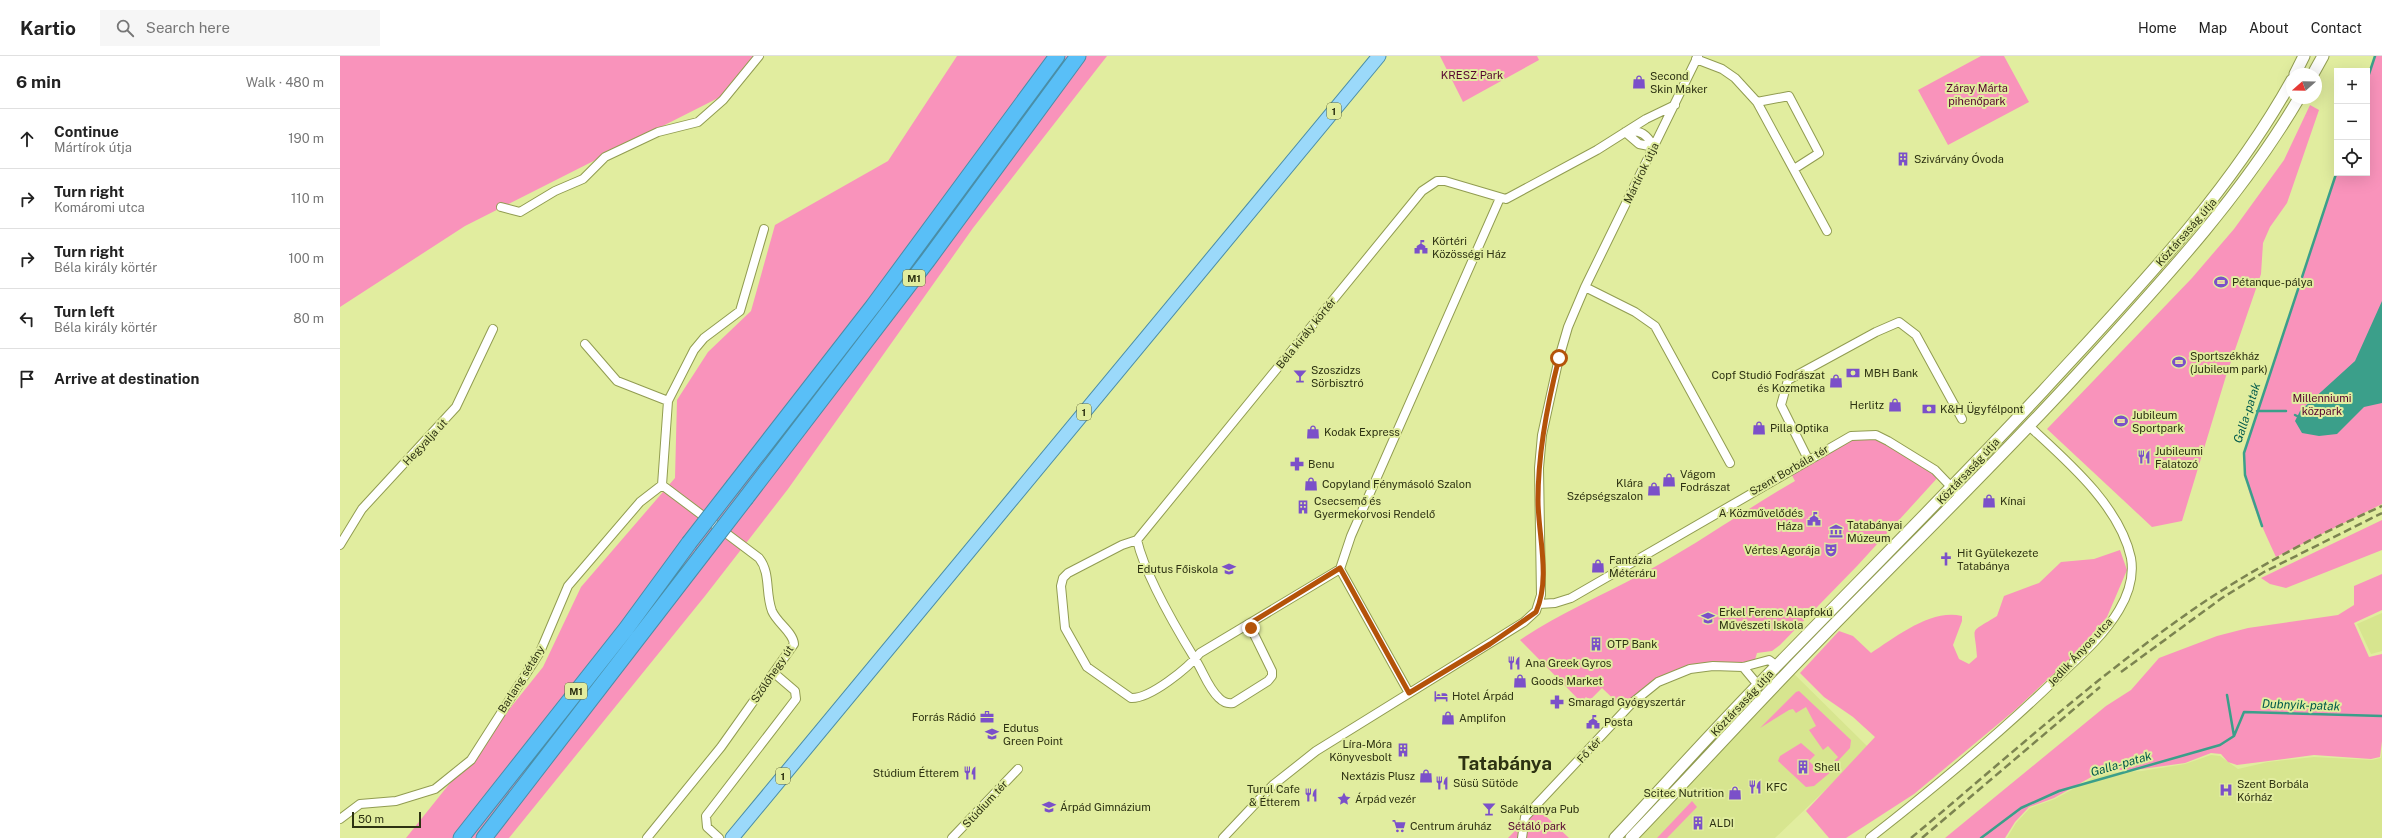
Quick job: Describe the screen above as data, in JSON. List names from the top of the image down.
{
  "streets": {
    "highway": ["M1"],
    "main road": ["1"],
    "street": [
      "Mártírok útja",
      "Köztársaság útja",
      "Béla király körtér",
      "Hegyalja út",
      "Szent Borbála tér",
      "Jedlik Ányos utca",
      "Szőlőhegy út",
      "Barlang sétány",
      "Fő tér",
      "Stúdium tér"
    ]
  },
  "crossings": [
    ["Mártírok útja", "Szent Borbála tér"],
    ["Köztársaság útja", "Szent Borbála tér"],
    ["Köztársaság útja", "Jedlik Ányos utca"],
    ["Köztársaság útja", "Fő tér"],
    ["Szőlőhegy út", "Barlang sétány"]
  ],
  "districts": ["Tatabánya"],
  "water": ["Galla-patak", "Dubnyik-patak"],
  "parks": [
    "KRESZ Park",
    "Záray Márta pihenőpark",
    "Millenniumi közpark",
    "Sétáló park"
  ],
  "places": {
    "shop": [
      "Second Skin Maker",
      "Copf Studió Fodrászat és Kozmetika",
      "Herlitz",
      "Pilla Optika",
      "Kodak Express",
      "Vágom Fodrászat",
      "Copyland Fénymásoló Szalon",
      "Klára Szépségszalon",
      "Kínai",
      "Fantázia Méteráru",
      "Goods Market",
      "Amplifon",
      "Nextázis Plusz",
      "Scitec Nutrition"
    ],
    "building": [
      "Szivárvány Óvoda",
      "Csecsemő és Gyermekorvosi Rendelő",
      "OTP Bank",
      "Líra-Móra Könyvesbolt",
      "Shell",
      "ALDI"
    ],
    "public building": ["Körtéri Közösségi Ház", "A Közművelődés Háza", "Posta"],
    "sports": ["Pétanque-pálya", "Sportszékház (Jubileum park)", "Jubileum Sportpark"],
    "bank": ["MBH Bank", "K&H Ügyfélpont"],
    "bar": ["Szoszidzs Sörbisztró", "Sakáltanya Pub"],
    "restaurant": [
      "Jubileumi Falatozó",
      "Ana Greek Gyros",
      "Stúdium Étterem",
      "Süsü Sütöde",
      "KFC",
      "Turul Cafe & Étterem"
    ],
    "pharmacy": ["Benu", "Smaragd Gyógyszertár"],
    "museum": ["Tatabányai Múzeum"],
    "theatre": ["Vértes Agorája"],
    "church": ["Hit Gyülekezete Tatabánya"],
    "school or university": [
      "Edutus Főiskola",
      "Erkel Ferenc Alapfokú Művészeti Iskola",
      "Edutus Green Point",
      "Árpád Gimnázium"
    ],
    "hotel": ["Hotel Árpád"],
    "office": ["Forrás Rádió"],
    "hospital": ["Szent Borbála Kórház"],
    "place": ["Árpád vezér"],
    "supermarket": ["Centrum áruház"]
  },
  "scale_bar": "50 m",
  "north": "left",
  "page": {
    "header": "Kartio",
    "search": "Search here",
    "nav": [
      "Home",
      "Map",
      "About",
      "Contact"
    ],
    "heading": ["6 min", "Walk · 480 m"],
    "map_buttons": ["+", "−"],
    "list": [
      ["Continue", "Mártírok útja", "190 m"],
      ["Turn right", "Komáromi utca", "110 m"],
      ["Turn right", "Béla király körtér", "100 m"],
      ["Turn left", "Béla király körtér", "80 m"],
      "Arrive at destination"
    ],
    "scale": "50 m"
  }
}
